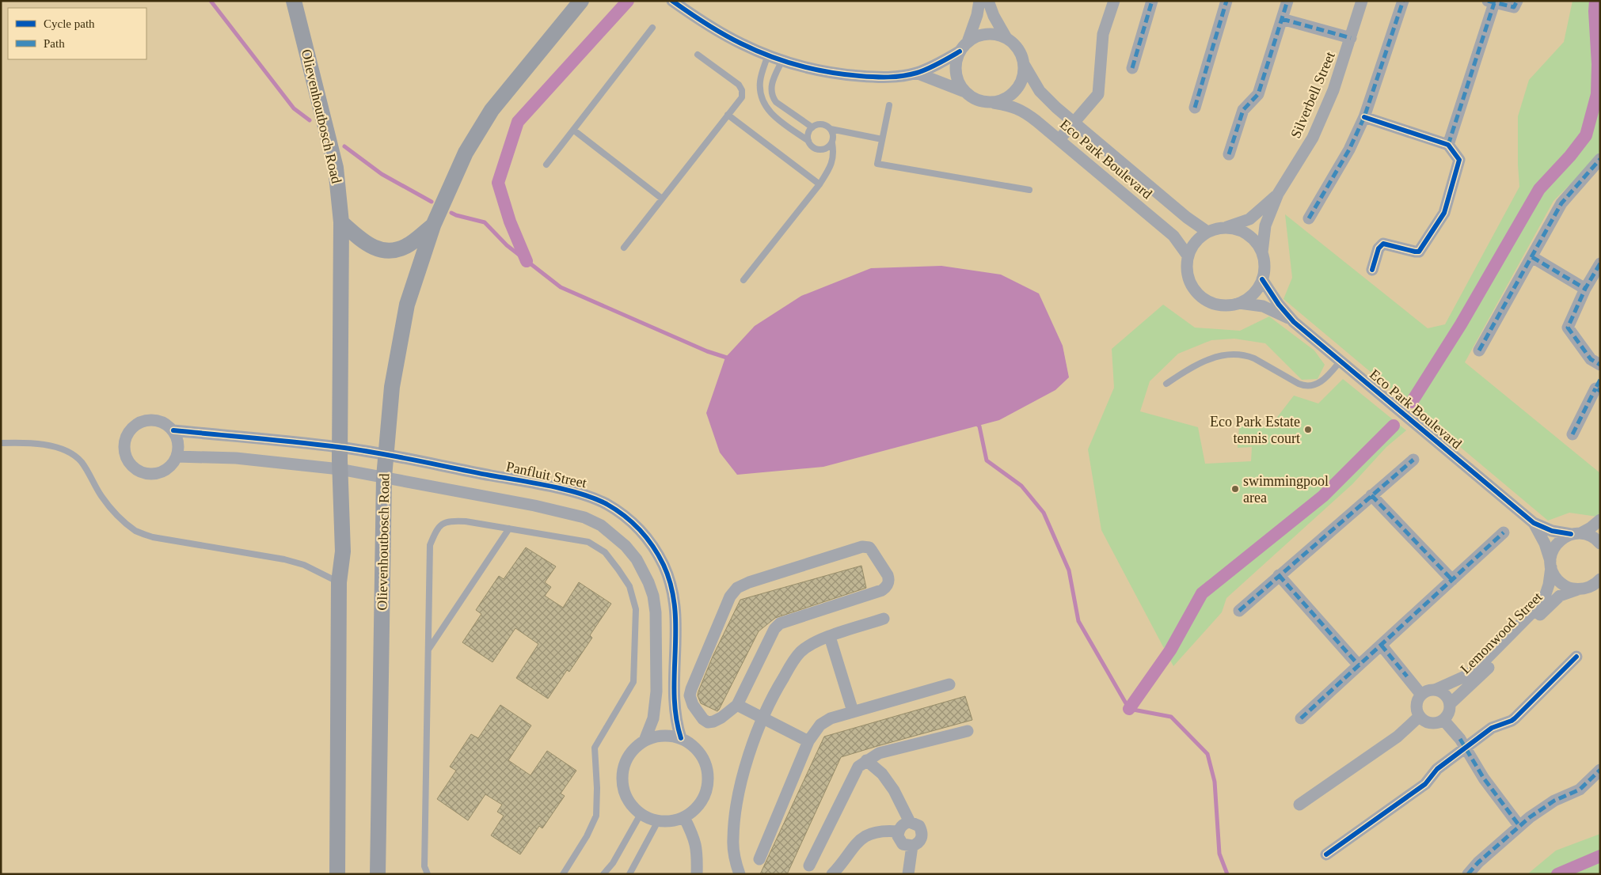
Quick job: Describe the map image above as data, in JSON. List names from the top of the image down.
{
  "streets": {
    "main road": ["Olievenhoutbosch Road"],
    "street": [
      "Silverbell Street",
      "Eco Park Boulevard",
      "Panfluit Street",
      "Lemonwood Street"
    ]
  },
  "crossings": [
    ["Silverbell Street", "Eco Park Boulevard"],
    ["Olievenhoutbosch Road", "Panfluit Street"],
    ["Eco Park Boulevard", "Lemonwood Street"]
  ],
  "places": ["Eco Park Estate tennis court", "swimmingpool area"],
  "legend": ["Cycle path", "Path"]
}
